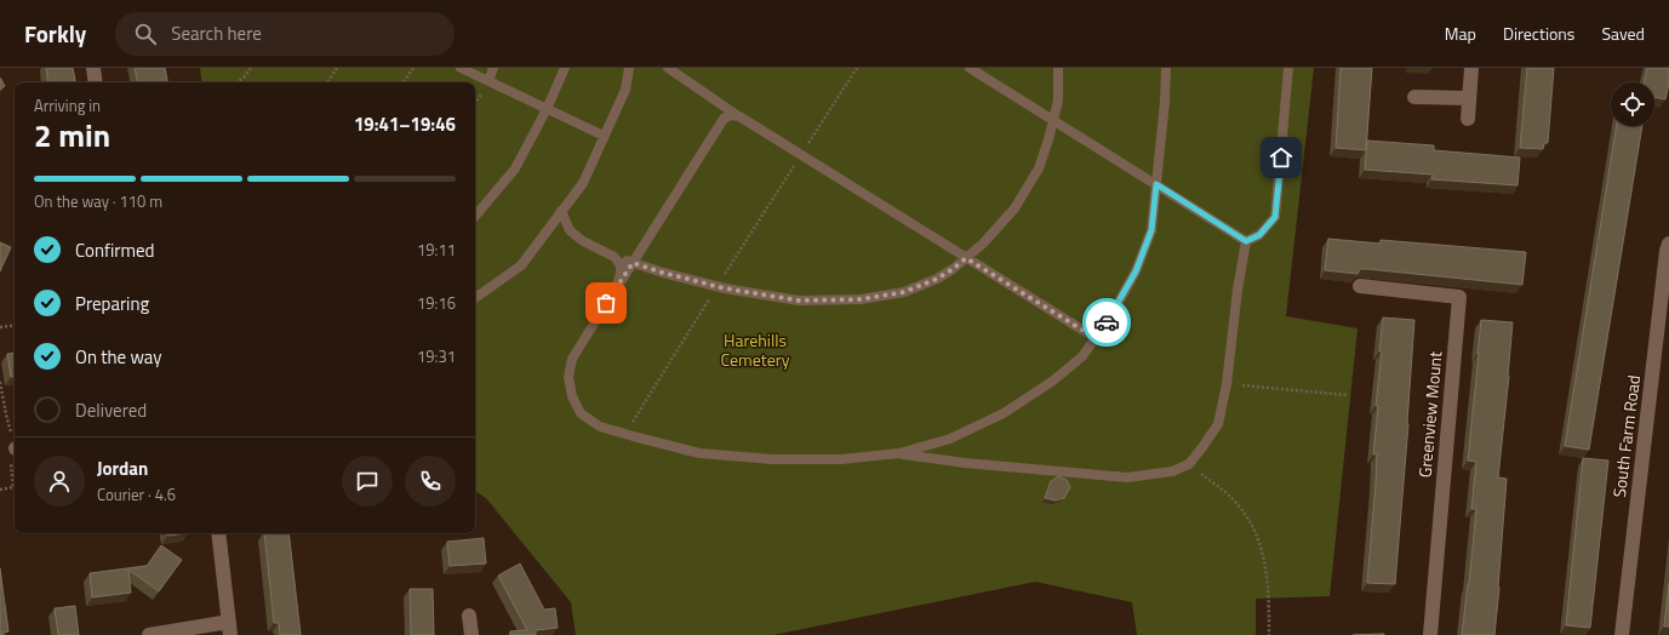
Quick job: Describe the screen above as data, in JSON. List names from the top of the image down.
{
  "streets": {
    "street": ["Greenview Mount", "South Farm Road"]
  },
  "parks": ["Harehills Cemetery"],
  "page": {
    "header": "Forkly",
    "search": "Search here",
    "nav": ["Map", "Directions", "Saved"],
    "heading": ["2 min", "Arriving in", "19:41–19:46"],
    "panel": ["Jordan", "Courier · 4.6"],
    "bar": "On the way · 110 m",
    "list": [
      ["Confirmed", "19:11"],
      ["Preparing", "19:16"],
      ["On the way", "19:31"],
      "Delivered"
    ]
  }
}
